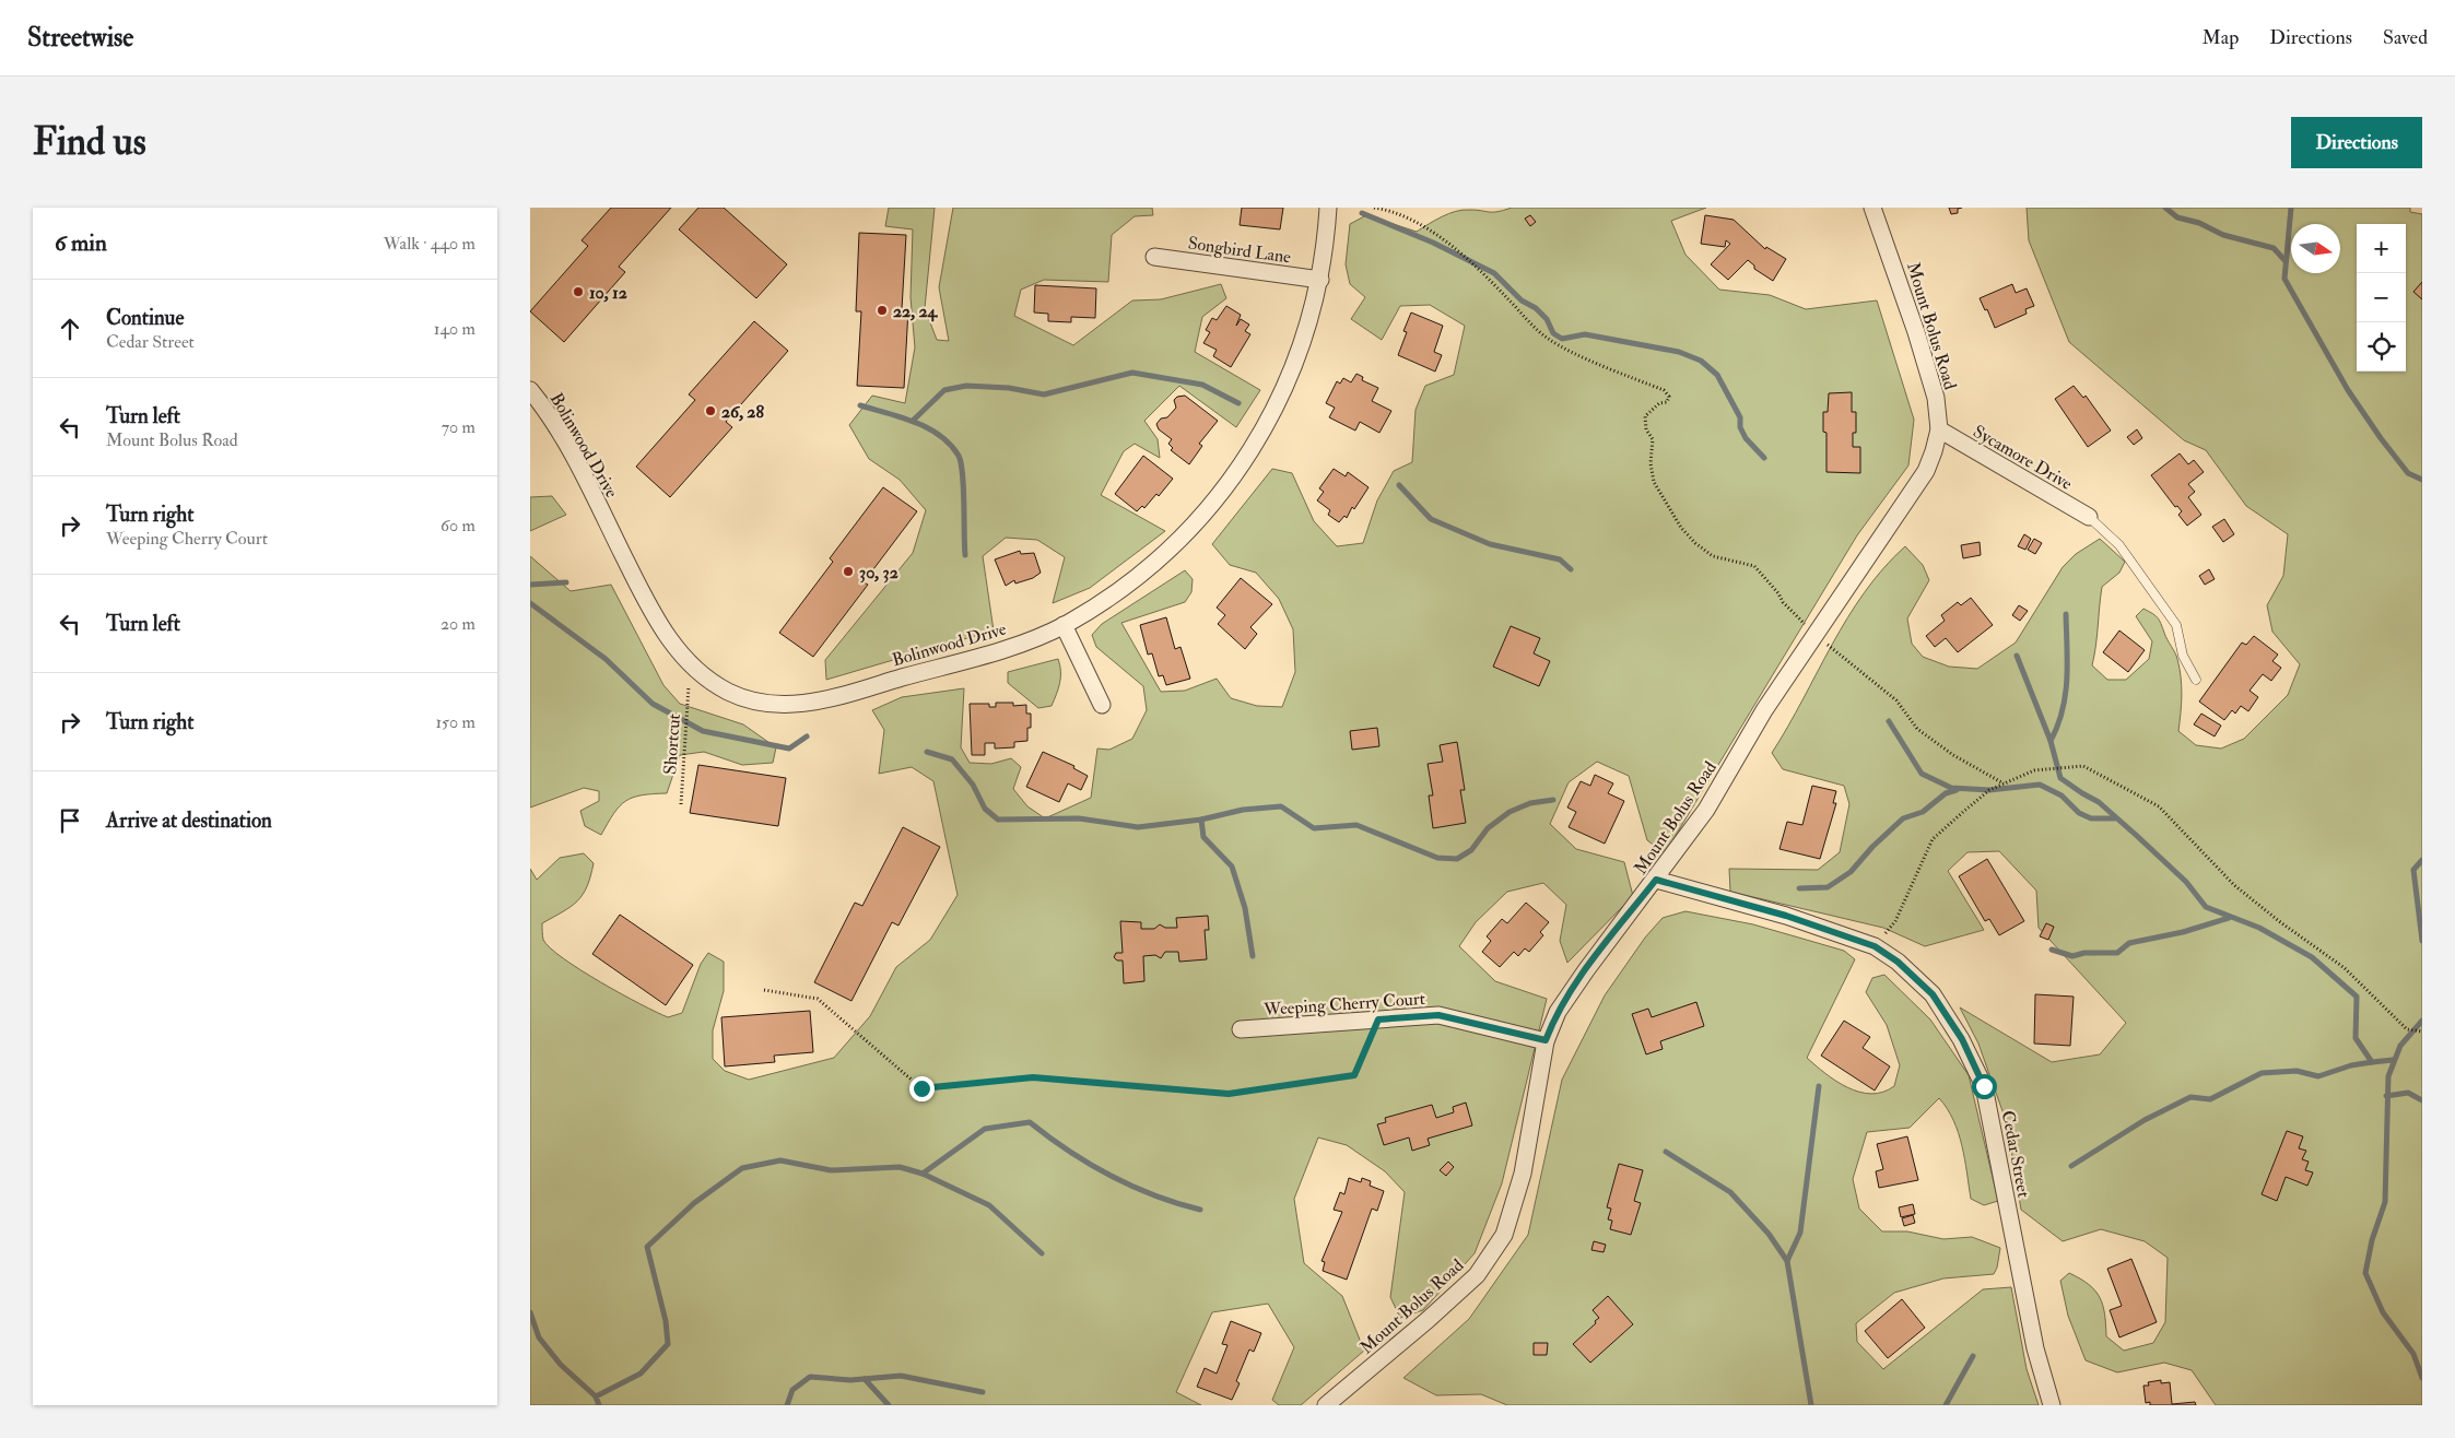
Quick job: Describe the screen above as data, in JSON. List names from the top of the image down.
{
  "streets": {
    "street": [
      "Songbird Lane",
      "Mount Bolus Road",
      "Bolinwood Drive",
      "Sycamore Drive",
      "Weeping Cherry Court",
      "Cedar Street"
    ],
    "path": ["Shortcut"]
  },
  "crossings": [
    ["Songbird Lane", "Bolinwood Drive"],
    ["Mount Bolus Road", "Sycamore Drive"],
    ["Mount Bolus Road", "Weeping Cherry Court"],
    ["Mount Bolus Road", "Cedar Street"]
  ],
  "places": [
    "10, 12",
    "22, 24",
    "26, 28",
    "30, 32"
  ],
  "north": "right",
  "page": {
    "header": "Streetwise",
    "nav": ["Map", "Directions", "Saved"],
    "buttons": "Directions",
    "title": "Find us",
    "heading": ["6 min", "Walk · 440 m"],
    "map_buttons": ["+", "−"],
    "list": [
      ["Continue", "Cedar Street", "140 m"],
      ["Turn left", "Mount Bolus Road", "70 m"],
      ["Turn right", "Weeping Cherry Court", "60 m"],
      ["Turn left", "20 m"],
      ["Turn right", "150 m"],
      "Arrive at destination"
    ]
  }
}
